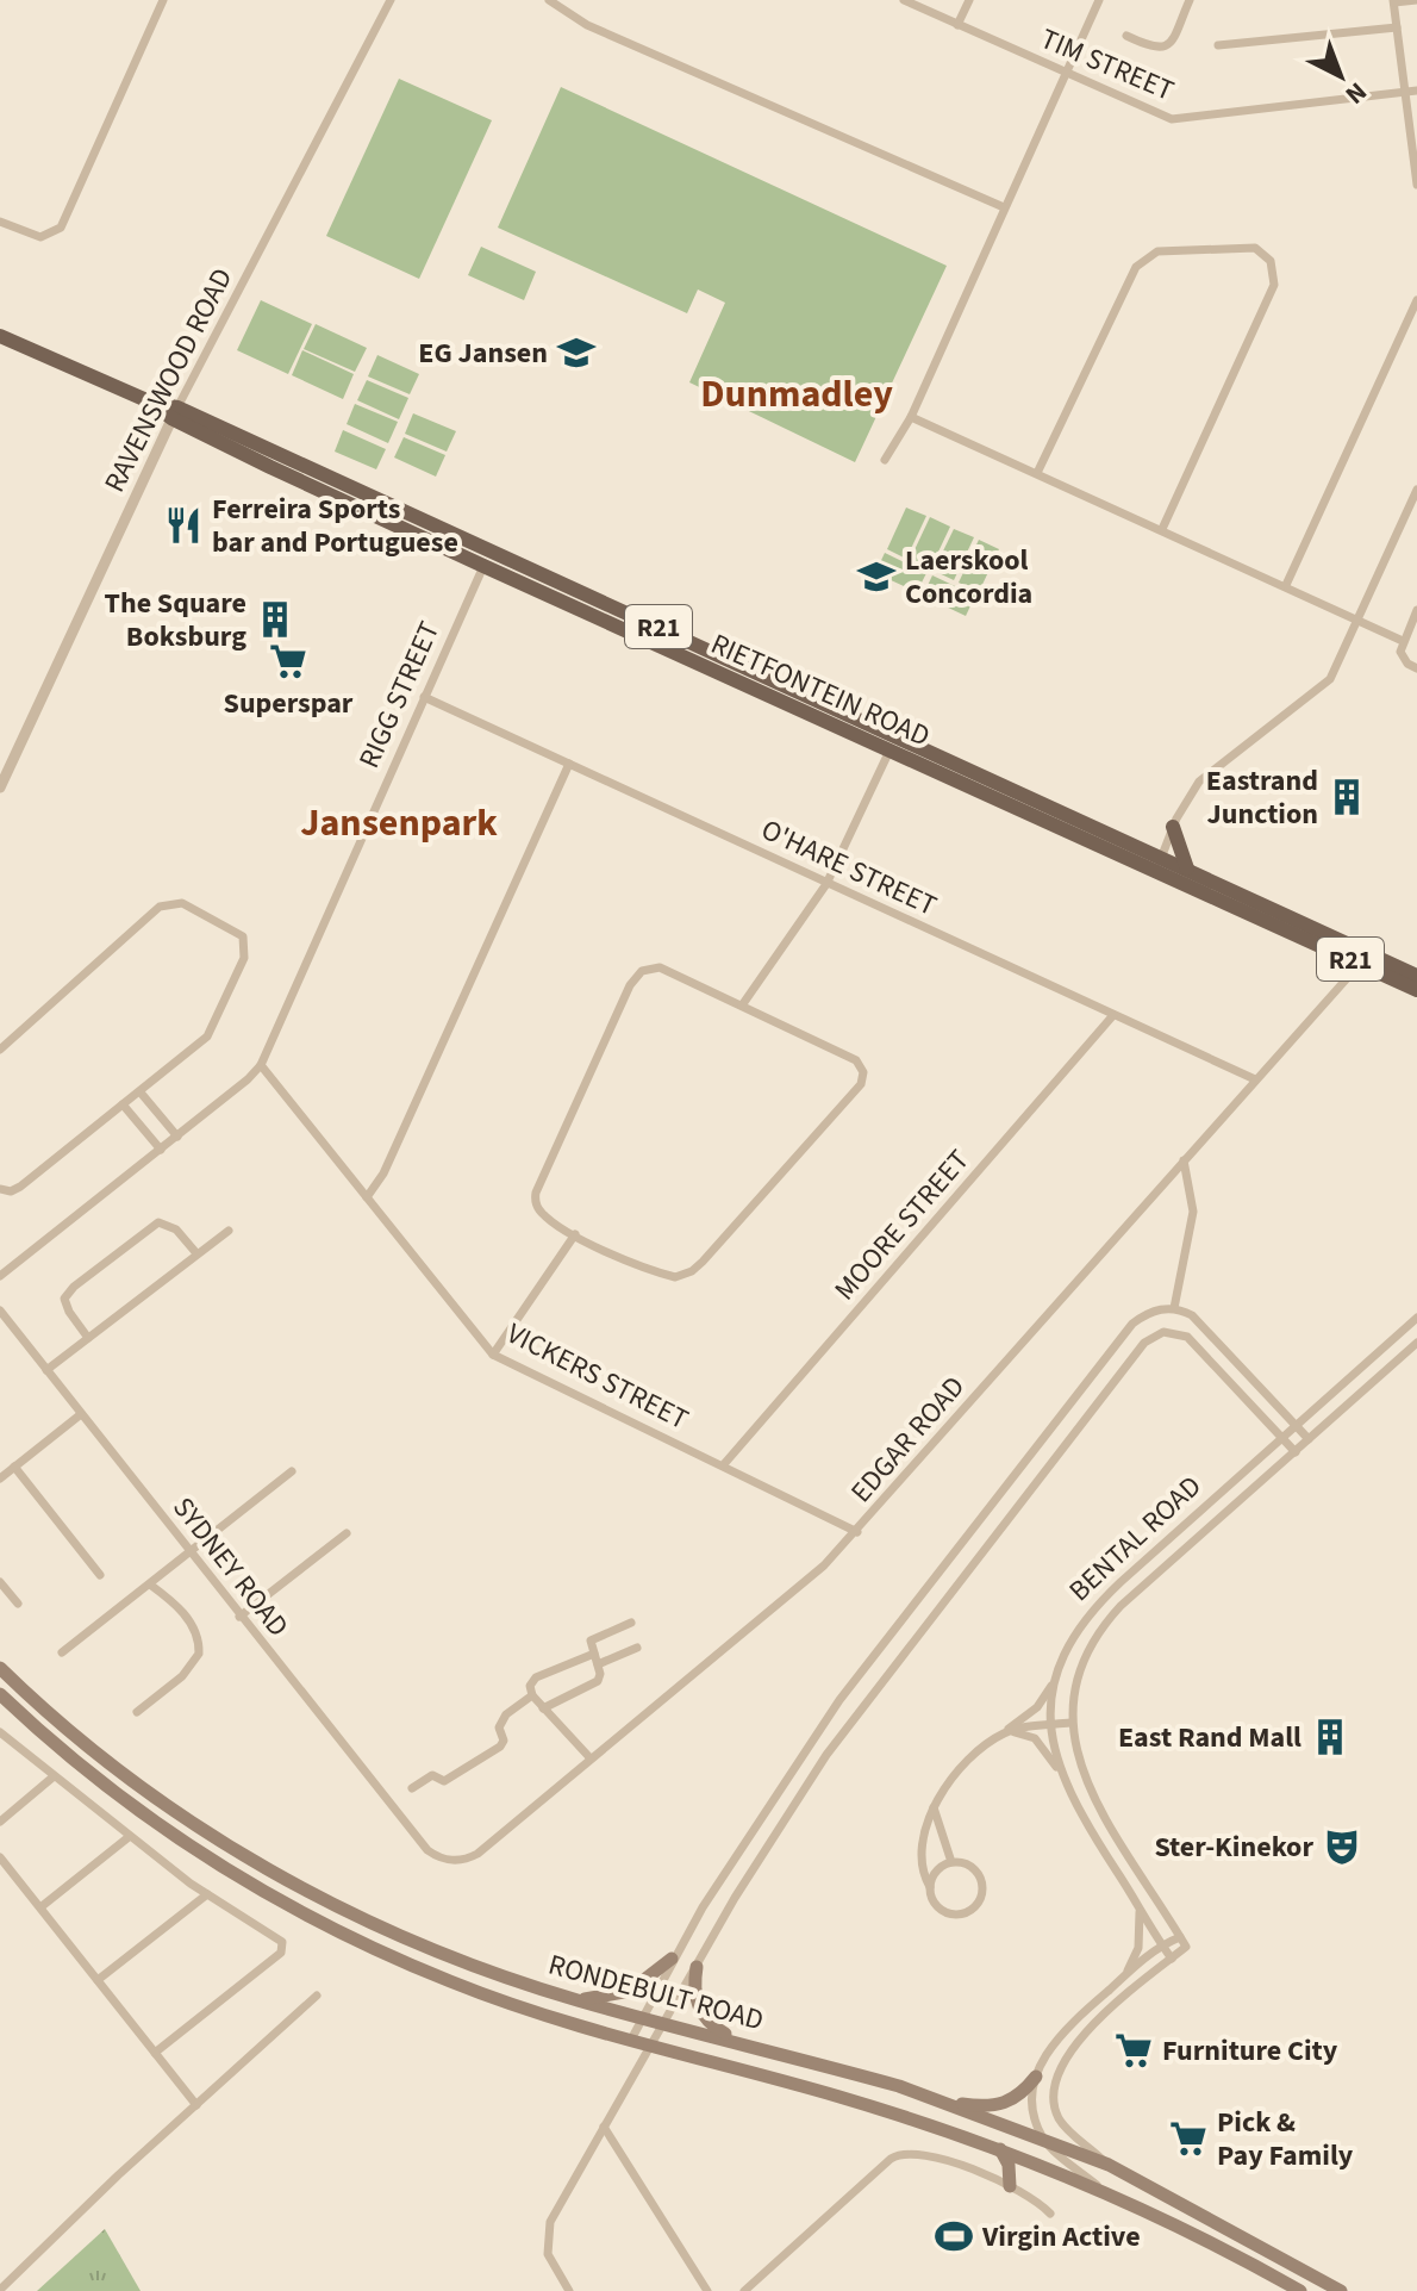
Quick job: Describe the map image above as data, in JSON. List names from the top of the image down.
{
  "streets": {
    "main road": ["R21", "RIETFONTEIN ROAD", "RONDEBULT ROAD"],
    "street": [
      "TIM STREET",
      "RAVENSWOOD ROAD",
      "RIGG STREET",
      "O'HARE STREET",
      "MOORE STREET",
      "VICKERS STREET",
      "EDGAR ROAD",
      "BENTAL ROAD",
      "SYDNEY ROAD"
    ]
  },
  "crossings": [
    ["RAVENSWOOD ROAD", "RIETFONTEIN ROAD"],
    ["RIETFONTEIN ROAD", "RIGG STREET"],
    ["RIETFONTEIN ROAD", "EDGAR ROAD"],
    ["RIGG STREET", "O'HARE STREET"],
    ["RIGG STREET", "VICKERS STREET"],
    ["O'HARE STREET", "MOORE STREET"],
    ["O'HARE STREET", "EDGAR ROAD"],
    ["MOORE STREET", "VICKERS STREET"],
    ["VICKERS STREET", "EDGAR ROAD"],
    ["EDGAR ROAD", "SYDNEY ROAD"]
  ],
  "districts": ["Dunmadley", "Jansenpark"],
  "places": {
    "school or university": ["EG Jansen", "Laerskool Concordia"],
    "restaurant": ["Ferreira Sports bar and Portuguese"],
    "building": ["The Square Boksburg", "Eastrand Junction", "East Rand Mall"],
    "supermarket": ["Superspar", "Furniture City", "Pick & Pay Family"],
    "theatre": ["Ster-Kinekor"],
    "sports": ["Virgin Active"]
  },
  "north": "bottom right"
}
